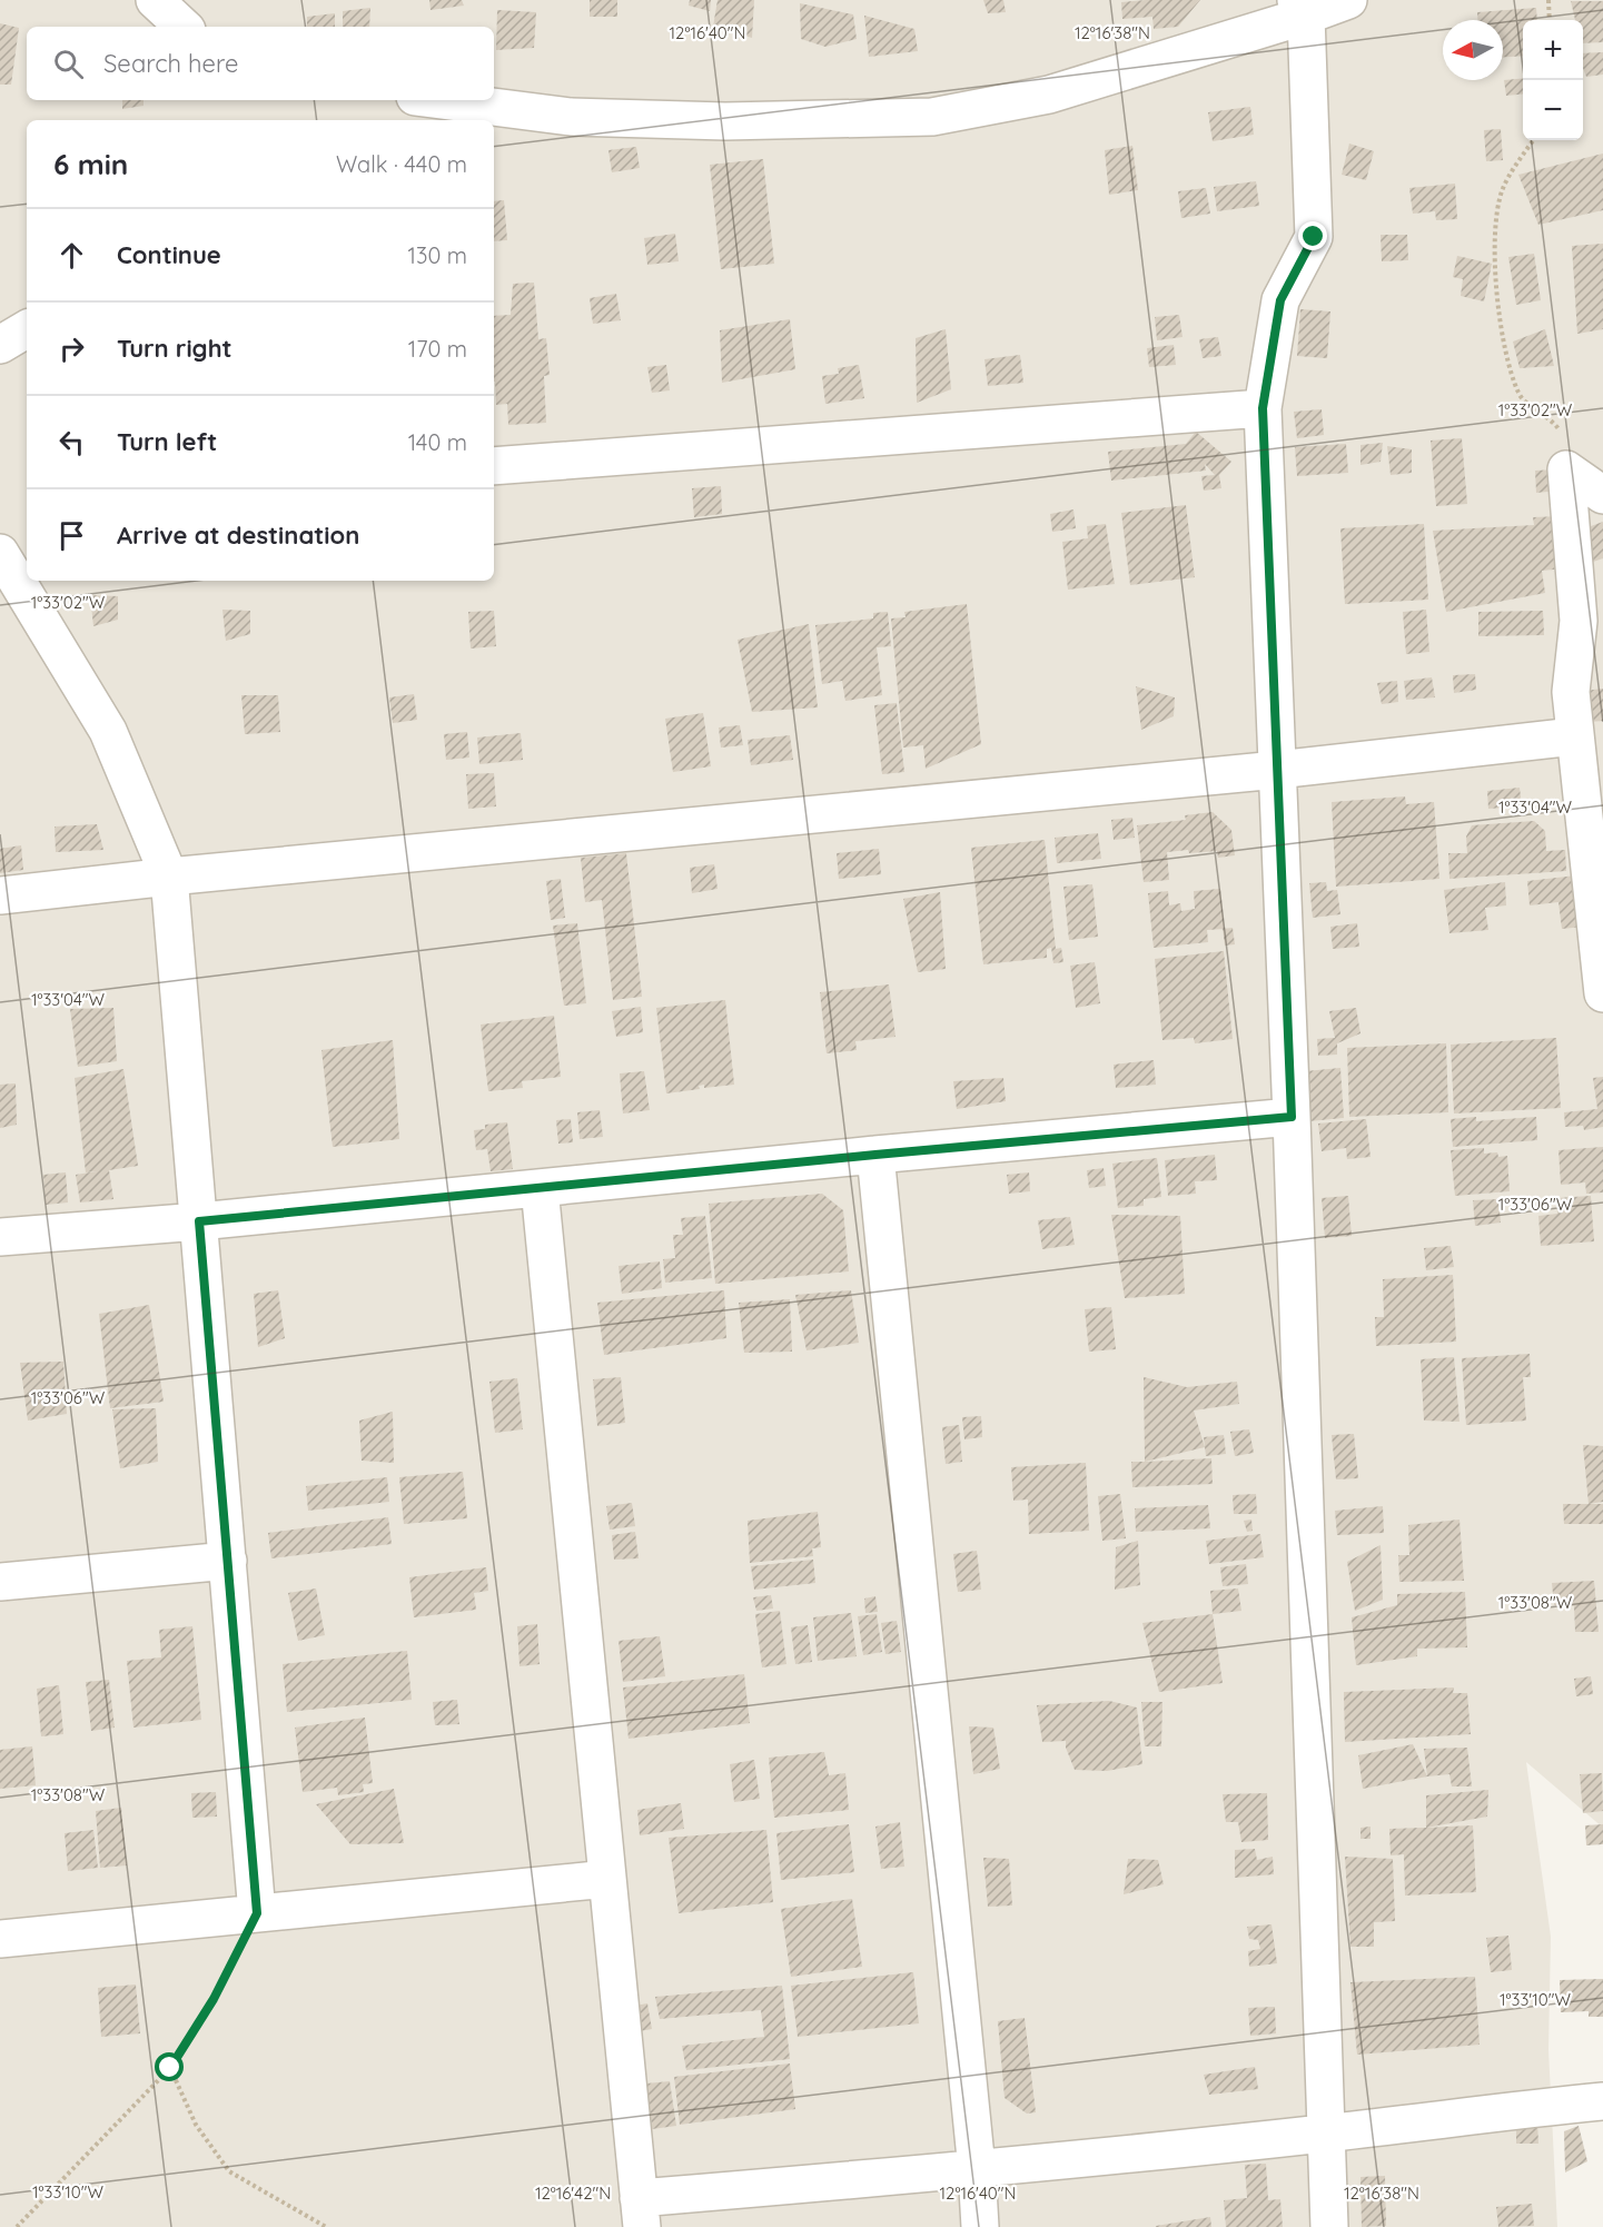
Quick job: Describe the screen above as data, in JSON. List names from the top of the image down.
{
  "north": "left",
  "page": {
    "map_buttons": ["+", "−"],
    "search": "Search here",
    "heading": ["6 min", "Walk · 440 m"],
    "list": [
      ["Continue", "130 m"],
      ["Turn right", "170 m"],
      ["Turn left", "140 m"],
      "Arrive at destination"
    ]
  },
  "coordinates": [
    "12°16'40\"N",
    "12°16'38\"N",
    "1°33'02\"W",
    "1°33'04\"W",
    "1°33'06\"W",
    "1°33'08\"W",
    "1°33'10\"W",
    "12°16'42\"N"
  ]
}
